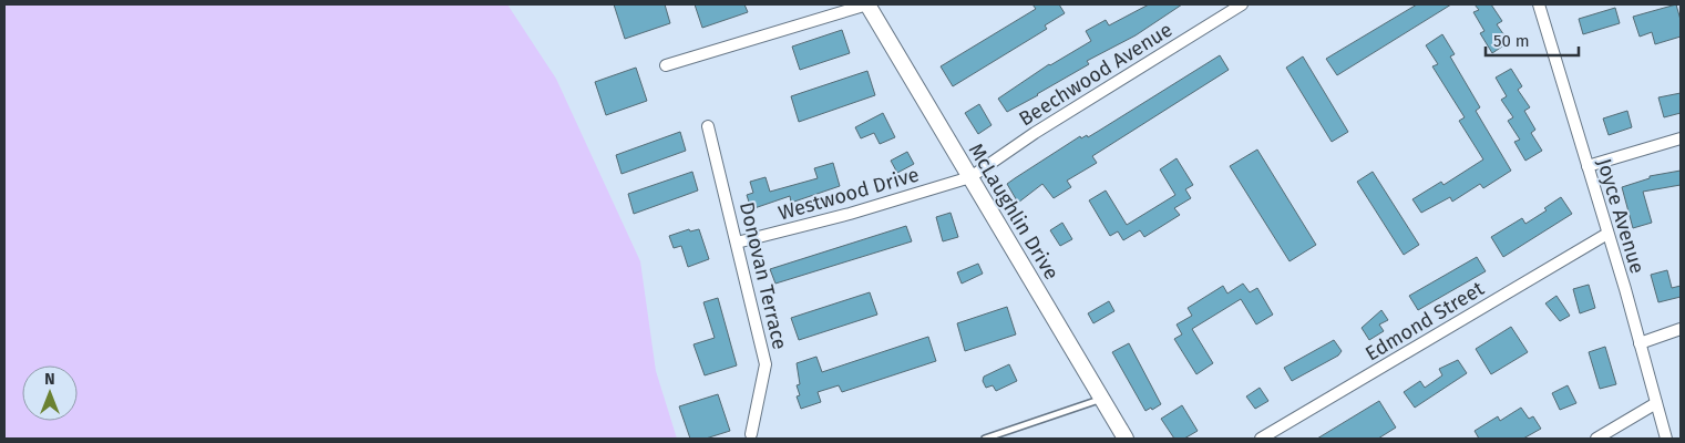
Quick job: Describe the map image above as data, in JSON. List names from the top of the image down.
{
  "streets": {
    "main road": ["McLaughlin Drive"],
    "street": [
      "Beechwood Avenue",
      "Westwood Drive",
      "Joyce Avenue",
      "Donovan Terrace",
      "Edmond Street"
    ]
  },
  "crossings": [
    ["Beechwood Avenue", "Westwood Drive"],
    ["Beechwood Avenue", "McLaughlin Drive"],
    ["Westwood Drive", "McLaughlin Drive"],
    ["Westwood Drive", "Donovan Terrace"],
    ["Joyce Avenue", "Edmond Street"]
  ],
  "scale_bar": "50 m",
  "north": "top"
}
